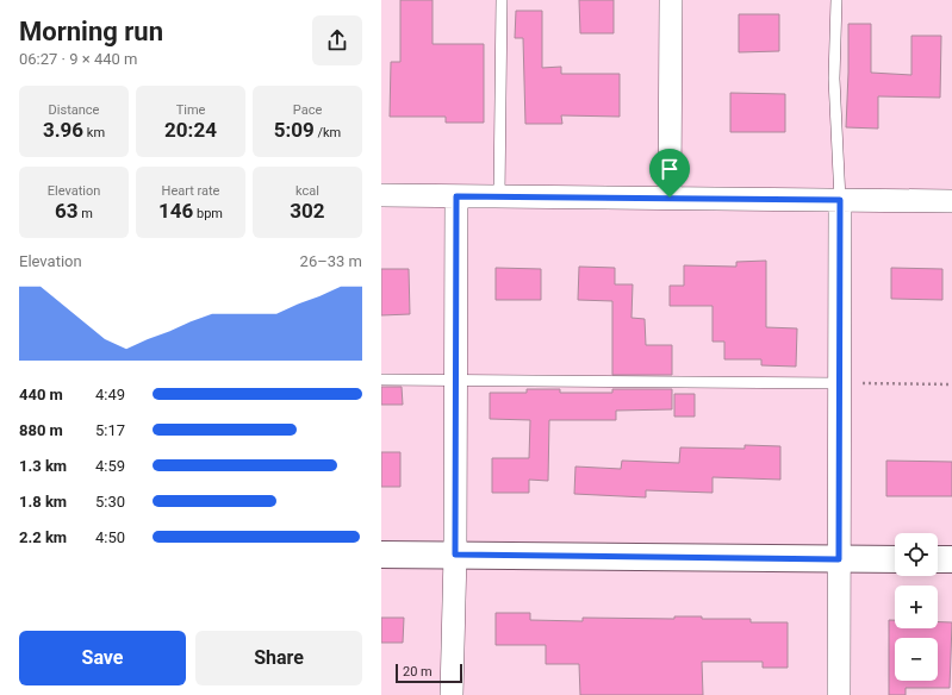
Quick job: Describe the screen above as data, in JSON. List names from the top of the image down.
{
  "scale_bar": "20 m",
  "page": {
    "heading": ["Morning run", "06:27 · 9 × 440 m"],
    "stats": [
      ["Distance", "3.96 km"],
      ["Time", "20:24"],
      ["Pace", "5:09 /km"],
      ["Elevation", "63 m"],
      ["Heart rate", "146 bpm"],
      ["kcal", "302"]
    ],
    "chart": ["Elevation", "26–33 m"],
    "list": [
      {
        "name": "440 m",
        "note": "4:49"
      },
      {
        "name": "880 m",
        "note": "5:17"
      },
      {
        "name": "1.3 km",
        "note": "4:59"
      },
      {
        "name": "1.8 km",
        "note": "5:30"
      },
      {
        "name": "2.2 km",
        "note": "4:50"
      }
    ],
    "map_buttons": ["+", "−"],
    "buttons": ["Save", "Share"],
    "scale": "20 m"
  }
}
